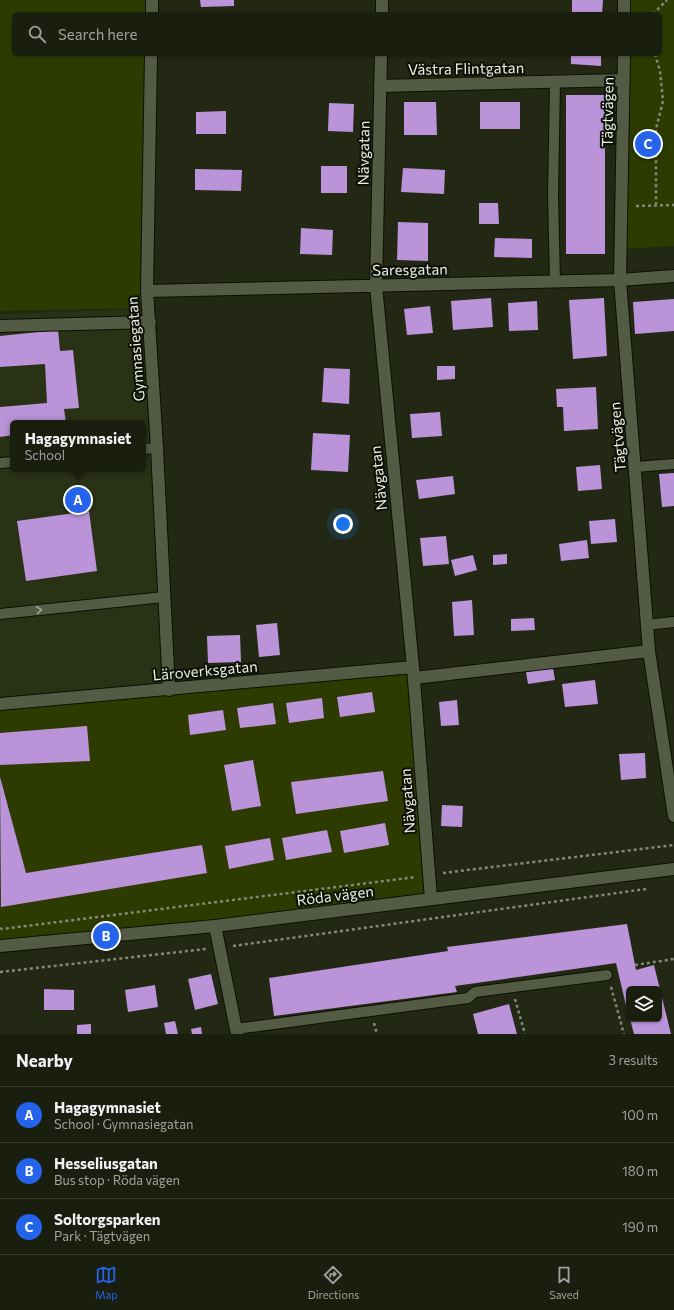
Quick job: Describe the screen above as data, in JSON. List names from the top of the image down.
{
  "streets": {
    "street": [
      "Västra Flintgatan",
      "Tägtvägen",
      "Nävgatan",
      "Saresgatan",
      "Gymnasiegatan",
      "Läroverksgatan",
      "Röda vägen"
    ]
  },
  "crossings": [
    ["Västra Flintgatan", "Tägtvägen"],
    ["Västra Flintgatan", "Nävgatan"],
    ["Tägtvägen", "Saresgatan"],
    ["Tägtvägen", "Läroverksgatan"],
    ["Nävgatan", "Saresgatan"],
    ["Nävgatan", "Läroverksgatan"],
    ["Nävgatan", "Röda vägen"],
    ["Saresgatan", "Gymnasiegatan"],
    ["Gymnasiegatan", "Läroverksgatan"]
  ],
  "page": {
    "search": "Search here",
    "pins": ["C", "A", "B"],
    "popup": ["Hagagymnasiet", "School"],
    "heading": ["Nearby", "3 results"],
    "list": [
      {
        "mark": "A",
        "name": "Hagagymnasiet",
        "note": "School · Gymnasiegatan",
        "value": "100 m"
      },
      {
        "mark": "B",
        "name": "Hesseliusgatan",
        "note": "Bus stop · Röda vägen",
        "value": "180 m"
      },
      {
        "mark": "C",
        "name": "Soltorgsparken",
        "note": "Park · Tägtvägen",
        "value": "190 m"
      }
    ],
    "nav": ["Map", "Directions", "Saved"]
  }
}
